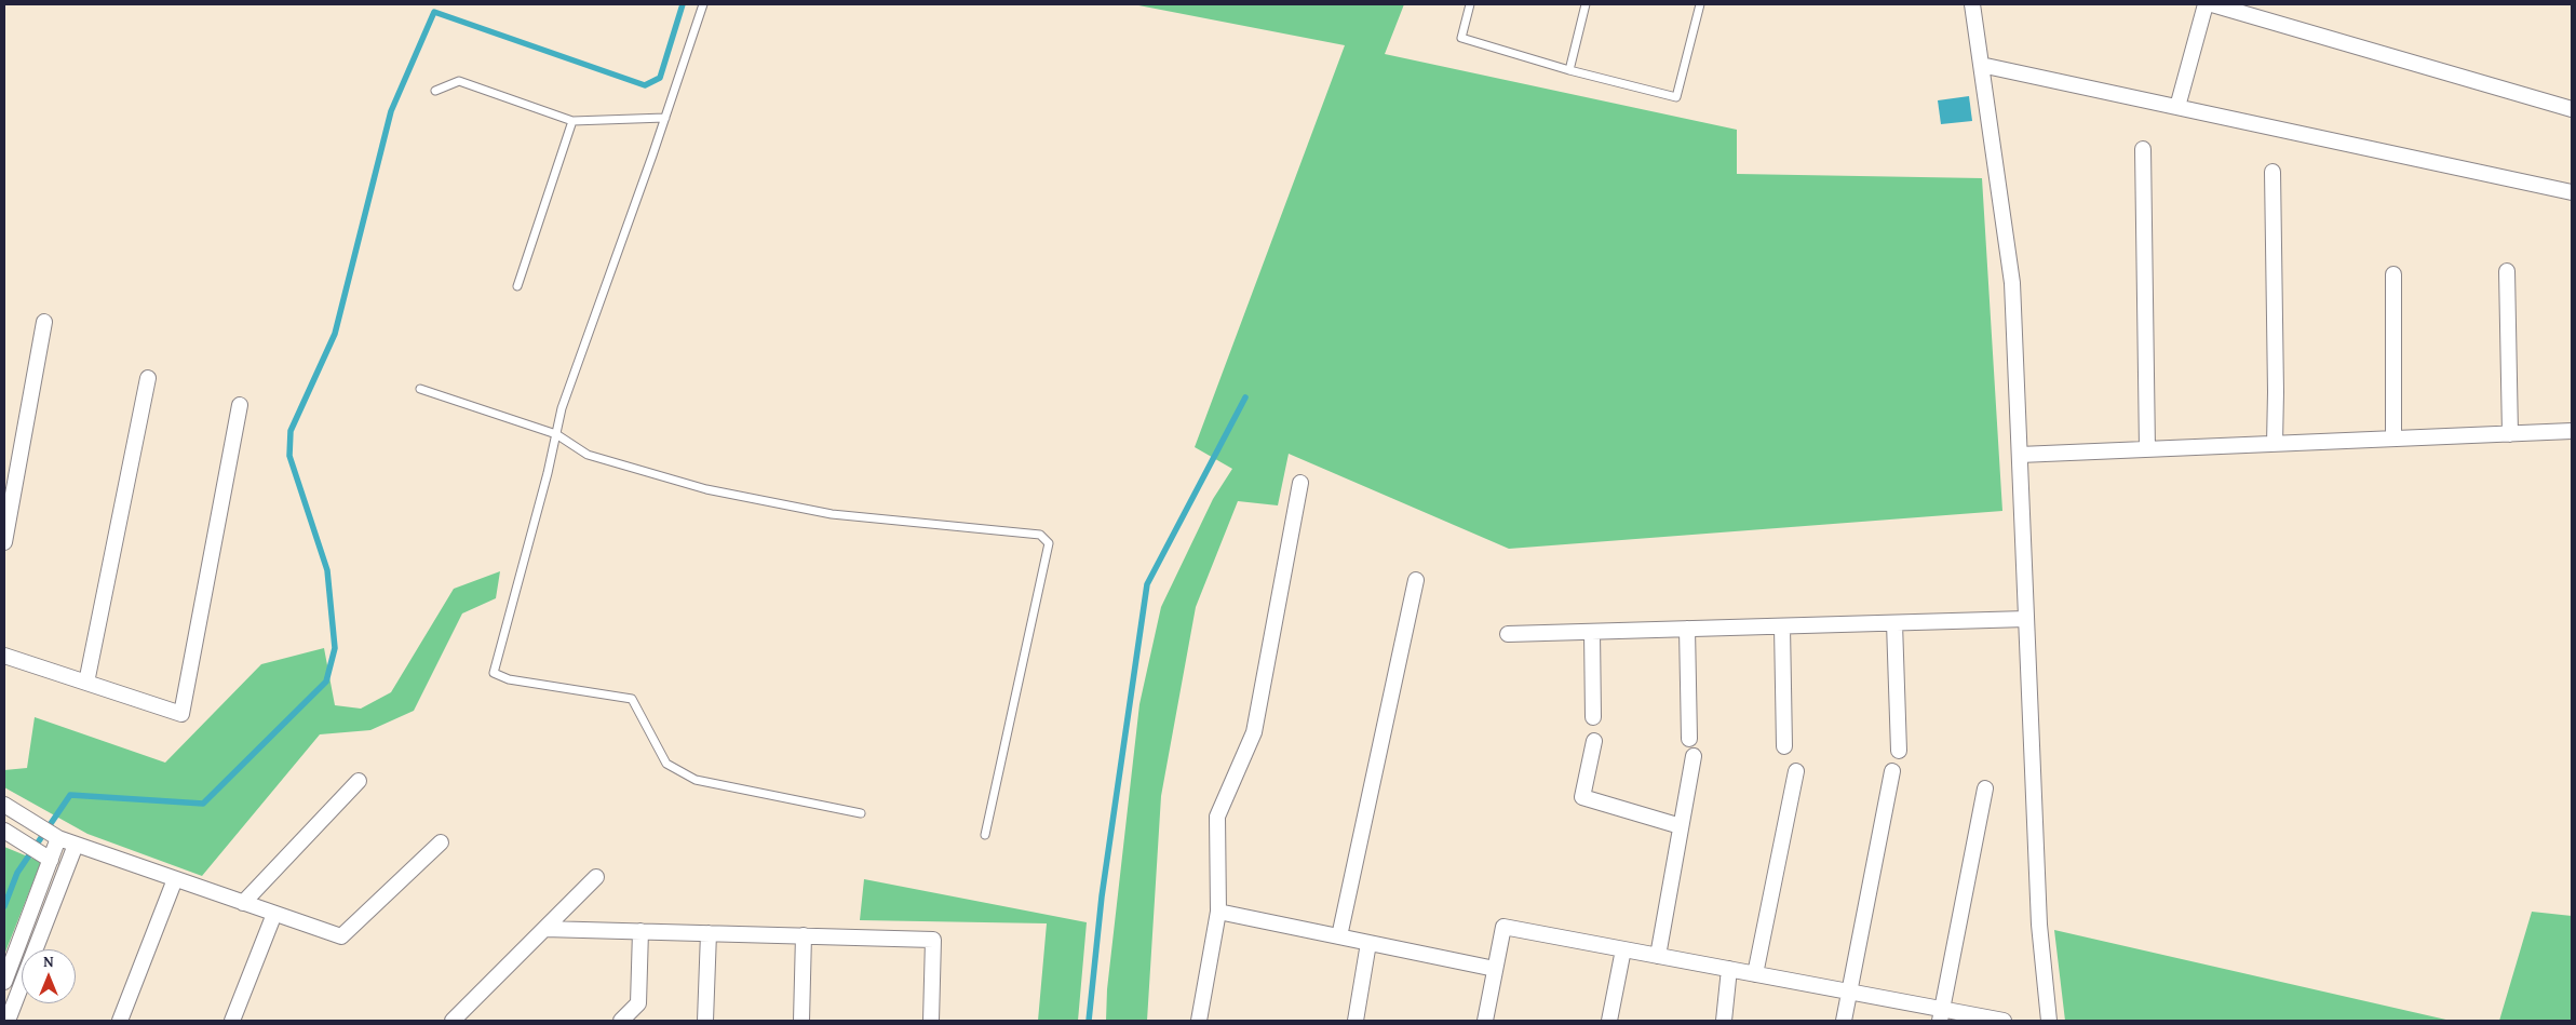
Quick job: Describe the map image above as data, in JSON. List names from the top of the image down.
{
  "north": "top"
}
